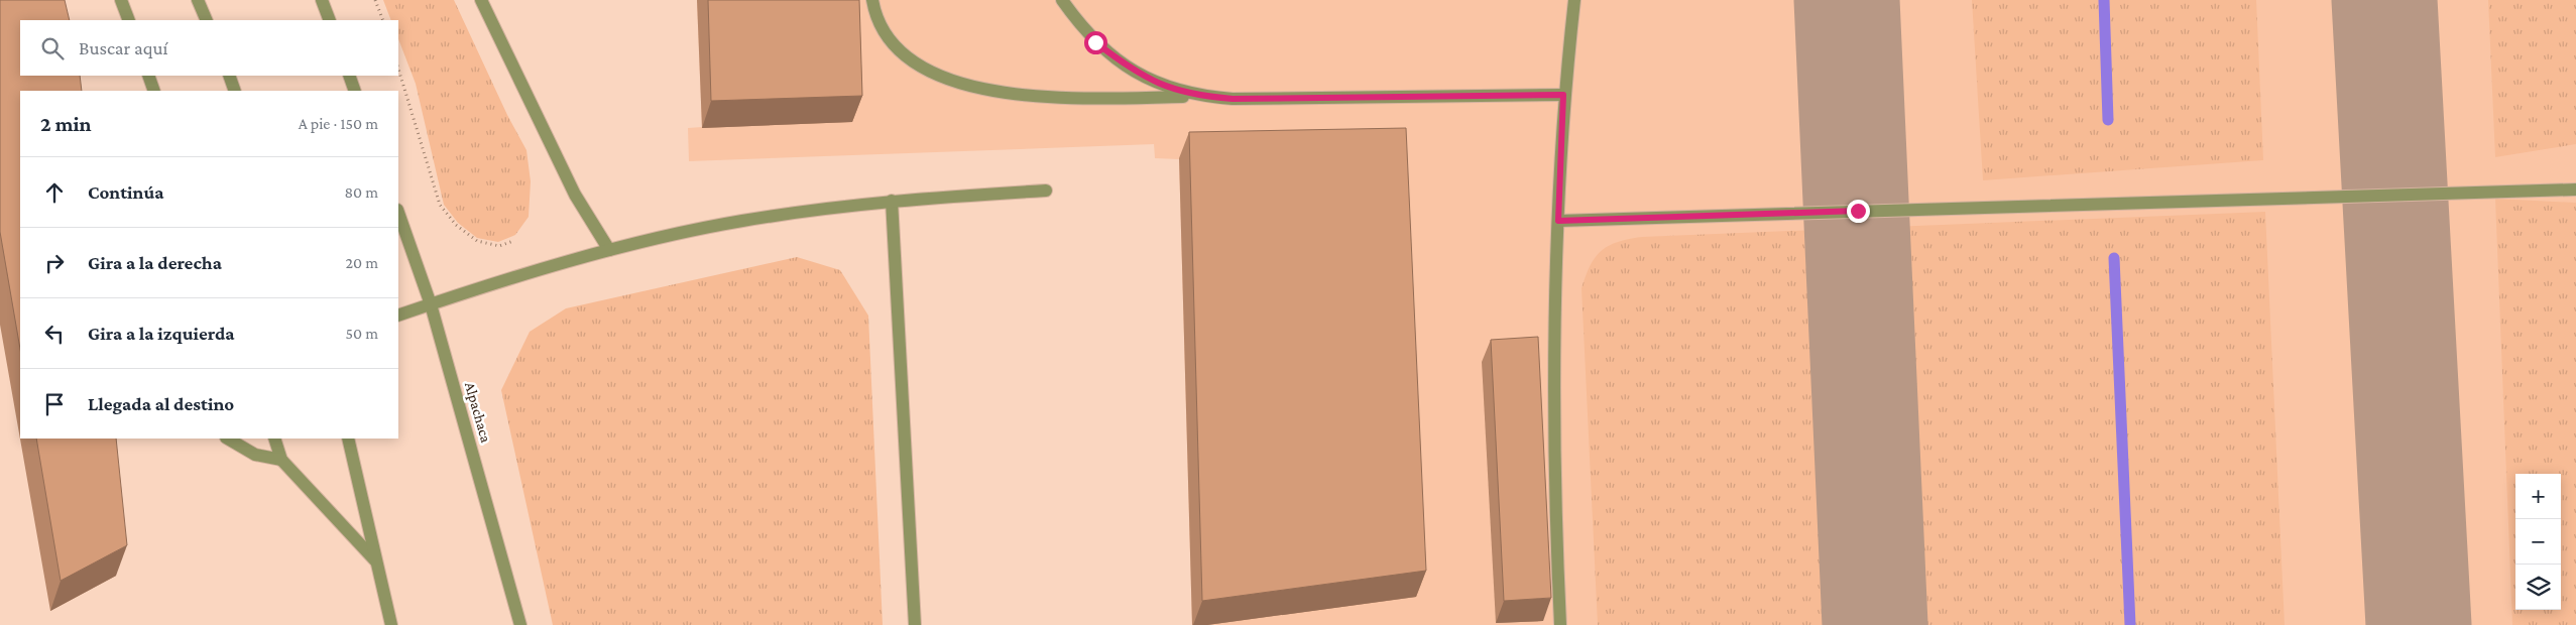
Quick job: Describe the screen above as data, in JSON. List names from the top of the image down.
{
  "streets": {
    "lane": ["Alpachaca"]
  },
  "page": {
    "search": "Buscar aquí",
    "heading": ["2 min", "A pie · 150 m"],
    "list": [
      ["Continúa", "80 m"],
      ["Gira a la derecha", "20 m"],
      ["Gira a la izquierda", "50 m"],
      "Llegada al destino"
    ],
    "map_buttons": ["+", "−"]
  }
}
